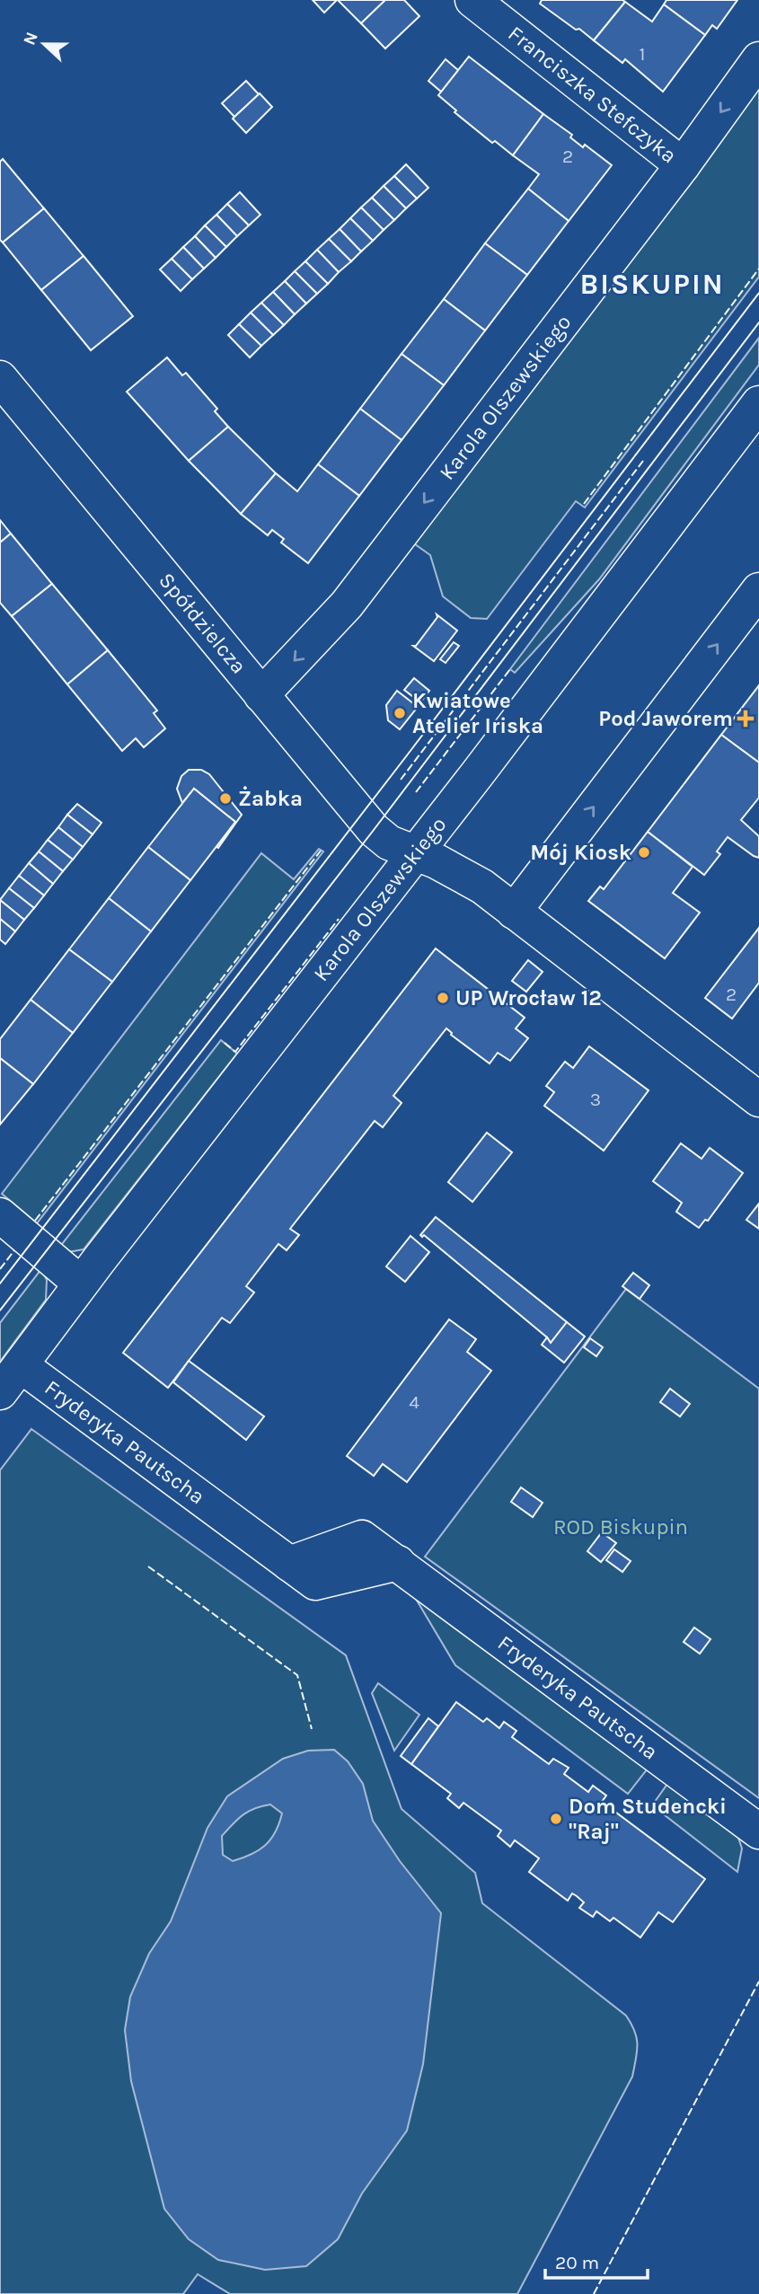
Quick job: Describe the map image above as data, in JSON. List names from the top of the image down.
{
  "streets": {
    "street": [
      "Franciszka Stefczyka",
      "Karola Olszewskiego",
      "Spółdzielcza",
      "Fryderyka Pautscha"
    ]
  },
  "crossings": [
    ["Franciszka Stefczyka", "Karola Olszewskiego"],
    ["Karola Olszewskiego", "Spółdzielcza"],
    ["Karola Olszewskiego", "Fryderyka Pautscha"]
  ],
  "districts": ["BISKUPIN"],
  "parks": ["ROD Biskupin"],
  "places": {
    "other": [
      "Kwiatowe Atelier Iriska",
      "Żabka",
      "Mój Kiosk",
      "UP Wrocław 12",
      "Dom Studencki \"Raj\""
    ],
    "health": ["Pod Jaworem"]
  },
  "house_numbers": [
    "1",
    "2",
    "2",
    "3",
    "4"
  ],
  "scale_bar": "20 m",
  "north": "left"
}
